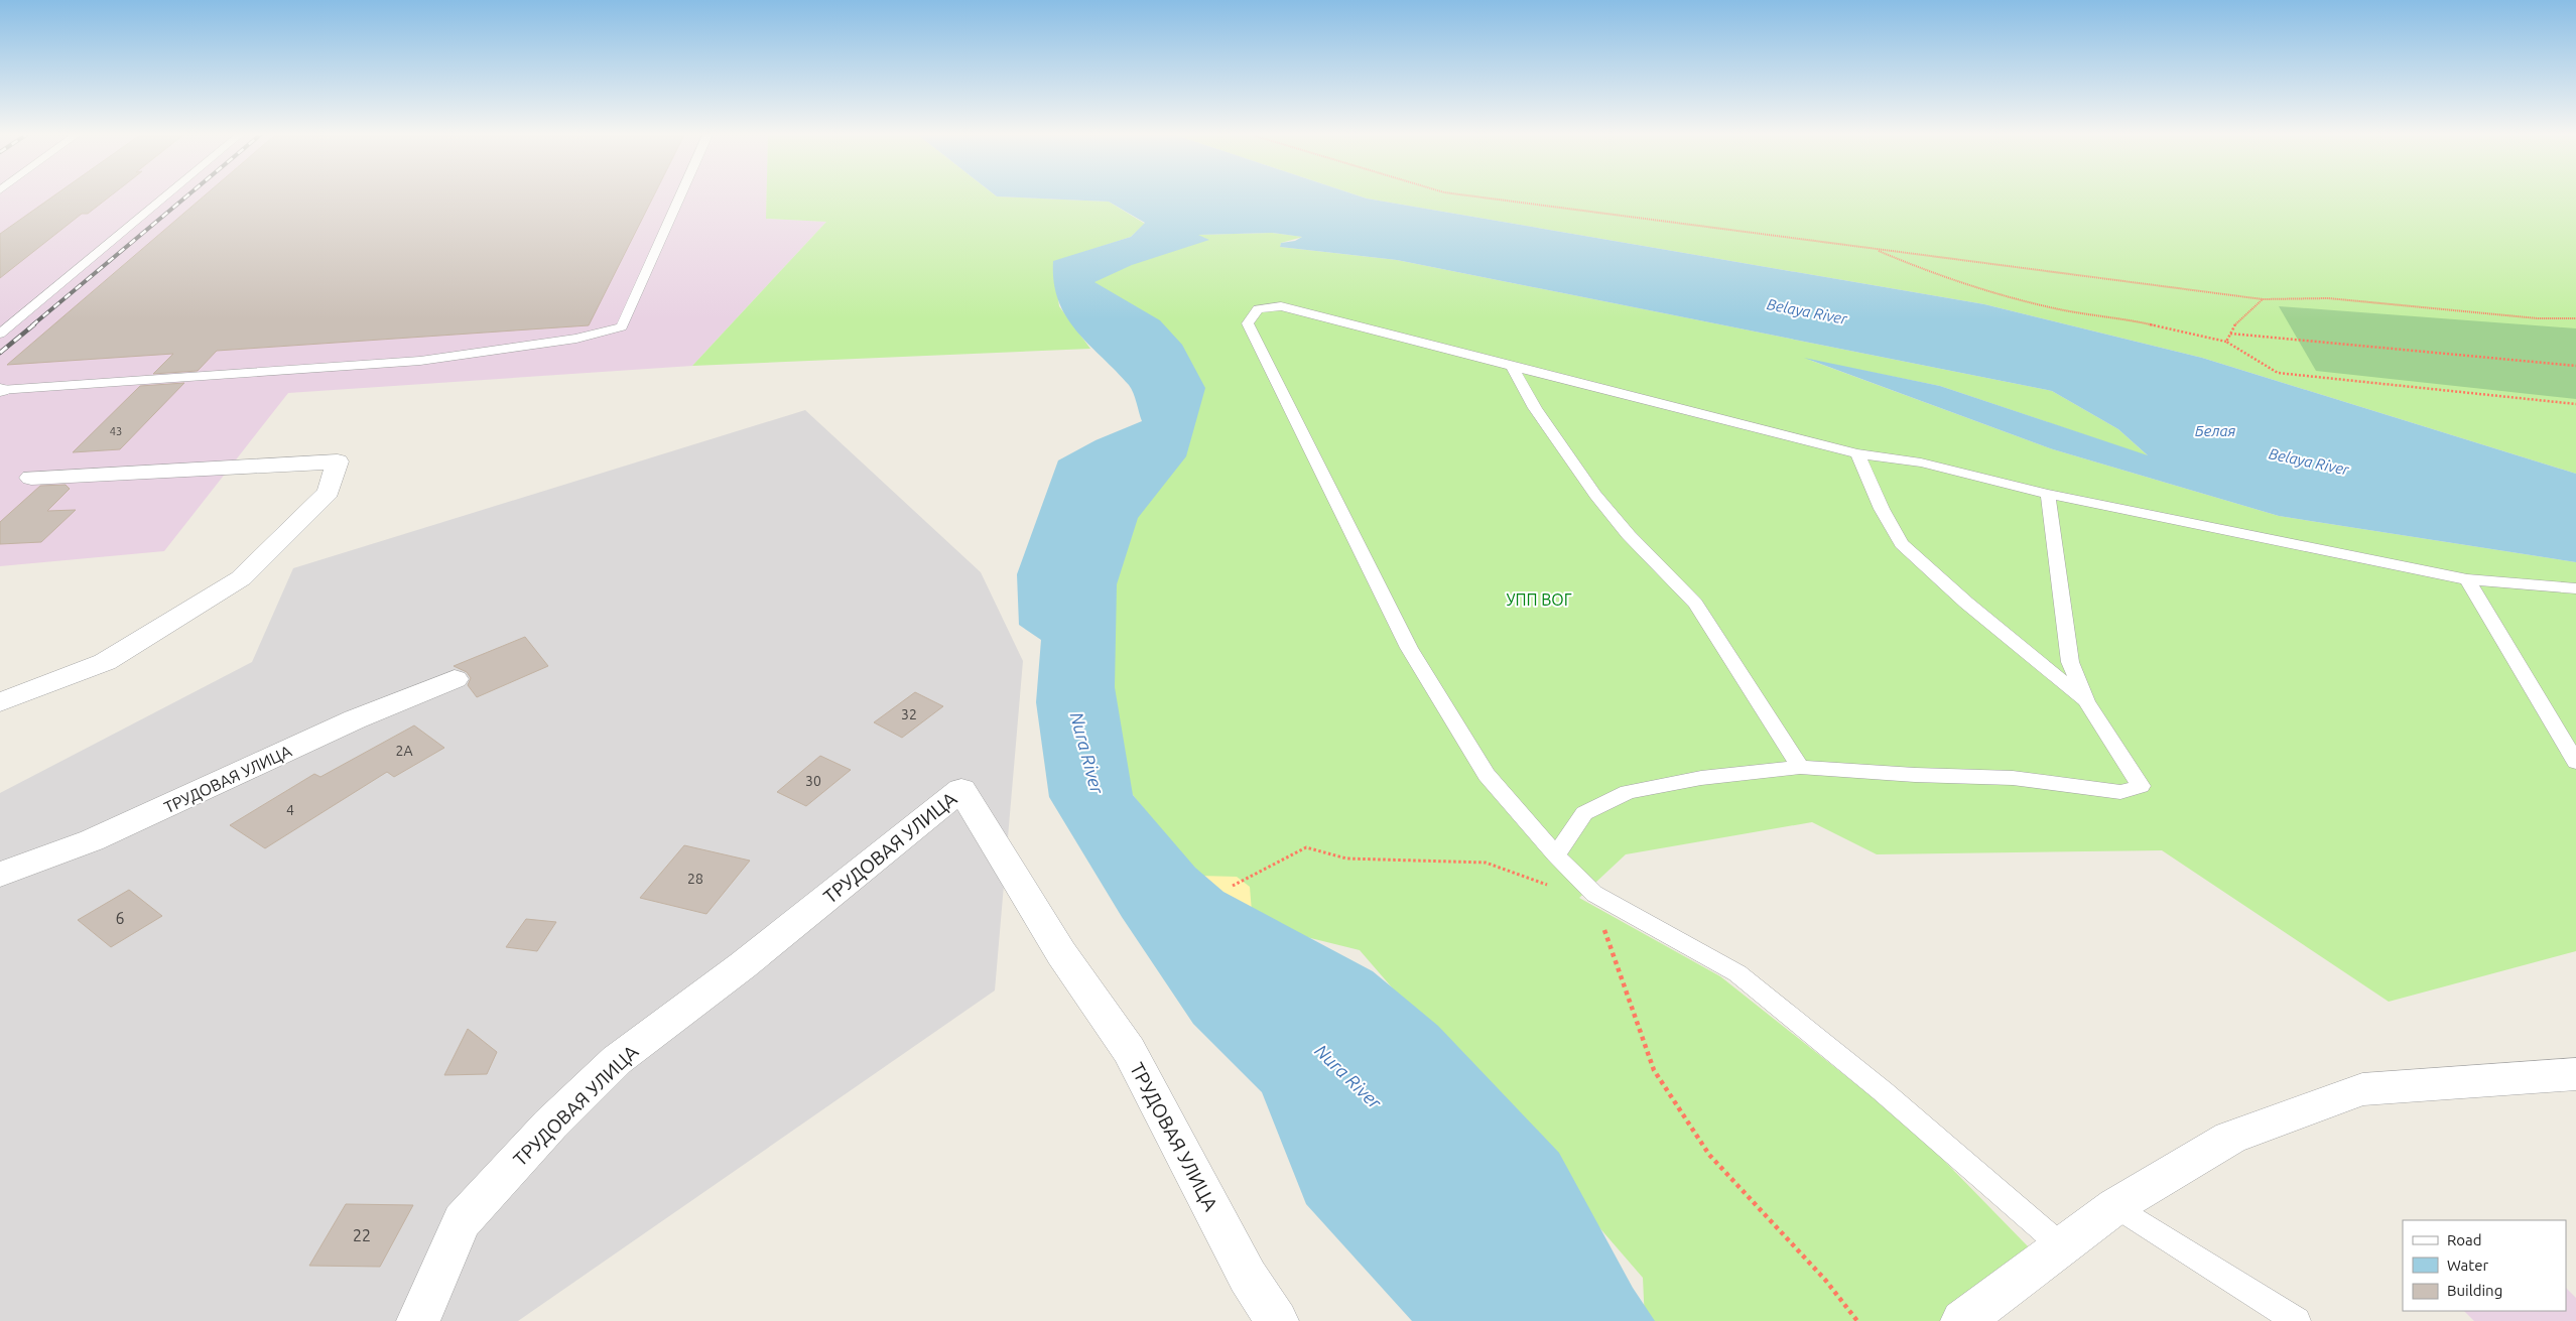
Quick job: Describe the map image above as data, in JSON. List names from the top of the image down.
{
  "streets": {
    "street": ["ТРУДОВАЯ УЛИЦА"]
  },
  "water": ["Belaya River", "Белая", "Nura River"],
  "parks": ["УПП ВОГ"],
  "house_numbers": [
    "43",
    "32",
    "2А",
    "30",
    "4",
    "28",
    "6",
    "22"
  ],
  "legend": ["Road", "Water", "Building"]
}
